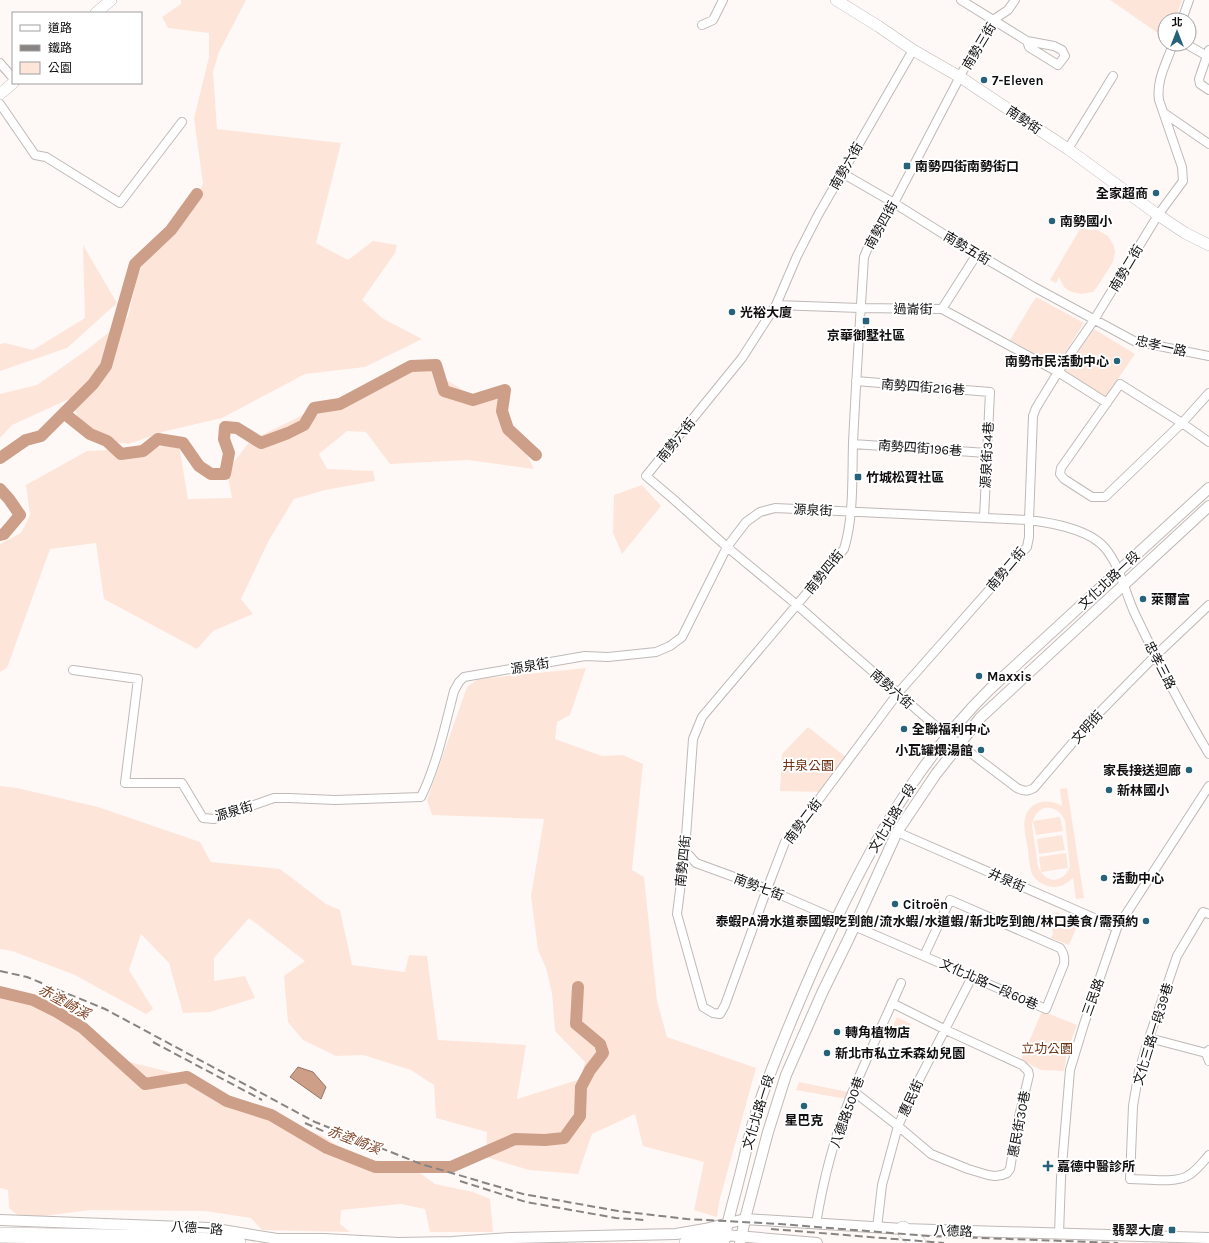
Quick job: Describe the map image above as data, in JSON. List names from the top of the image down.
{
  "streets": {
    "main road": ["南勢街"],
    "street": [
      "南勢三街",
      "南勢六街",
      "南勢四街",
      "南勢五街",
      "南勢二街",
      "過崙街",
      "忠孝一路",
      "南勢四街216巷",
      "南勢四街196巷",
      "源泉街34巷",
      "源泉街",
      "文化北路一段",
      "忠孝三路",
      "文明街",
      "井泉街",
      "南勢七街",
      "文化北路一段60巷",
      "三民路",
      "文化三路一段39巷",
      "惠民街",
      "八德路500巷",
      "惠民街30巷",
      "八德一路",
      "八德路"
    ]
  },
  "crossings": [
    ["南勢三街", "南勢街"],
    ["南勢三街", "南勢四街"],
    ["南勢街", "南勢六街"],
    ["南勢街", "南勢四街"],
    ["南勢街", "南勢二街"],
    ["南勢六街", "南勢四街"],
    ["南勢六街", "南勢五街"],
    ["南勢六街", "南勢二街"],
    ["南勢六街", "過崙街"],
    ["南勢六街", "源泉街"],
    ["南勢六街", "文化北路一段"],
    ["南勢六街", "文明街"],
    ["南勢四街", "南勢五街"],
    ["南勢四街", "南勢二街"],
    ["南勢四街", "過崙街"],
    ["南勢四街", "南勢四街216巷"],
    ["南勢四街", "南勢四街196巷"],
    ["南勢四街", "源泉街"],
    ["南勢四街", "南勢七街"],
    ["南勢五街", "南勢二街"],
    ["南勢五街", "忠孝一路"],
    ["南勢二街", "過崙街"],
    ["南勢二街", "忠孝一路"],
    ["南勢二街", "源泉街"],
    ["南勢二街", "南勢七街"],
    ["南勢四街216巷", "源泉街34巷"],
    ["南勢四街196巷", "源泉街34巷"],
    ["源泉街34巷", "源泉街"],
    ["源泉街", "文化北路一段"],
    ["源泉街", "忠孝三路"],
    ["文化北路一段", "忠孝三路"],
    ["文化北路一段", "文明街"],
    ["文化北路一段", "井泉街"],
    ["文化北路一段", "南勢七街"],
    ["文化北路一段", "文化北路一段60巷"],
    ["文化北路一段", "八德一路"],
    ["文化北路一段", "八德路"],
    ["忠孝三路", "文明街"],
    ["井泉街", "三民路"],
    ["文化北路一段60巷", "惠民街"],
    ["三民路", "八德路"],
    ["惠民街", "惠民街30巷"],
    ["惠民街", "八德路"],
    ["八德路500巷", "惠民街30巷"],
    ["八德路500巷", "八德路"],
    ["八德一路", "八德路"]
  ],
  "water": ["赤塗崎溪"],
  "parks": ["井泉公園", "立功公園"],
  "places": {
    "other": [
      "7-Eleven",
      "全家超商",
      "南勢國小",
      "光裕大廈",
      "南勢市民活動中心",
      "萊爾富",
      "Maxxis",
      "全聯福利中心",
      "小瓦罐煨湯館",
      "家長接送迴廊",
      "新林國小",
      "活動中心",
      "Citroën",
      "泰蝦PA滑水道泰國蝦吃到飽/流水蝦/水道蝦/新北吃到飽/林口美食/需預約",
      "轉角植物店",
      "新北市私立禾森幼兒園",
      "星巴克"
    ],
    "transit": [
      "南勢四街南勢街口",
      "京華御墅社區",
      "竹城松賀社區",
      "翡翠大廈"
    ],
    "health": ["嘉德中醫診所"]
  },
  "legend": ["道路", "鐵路", "公園"],
  "north": "top"
}
